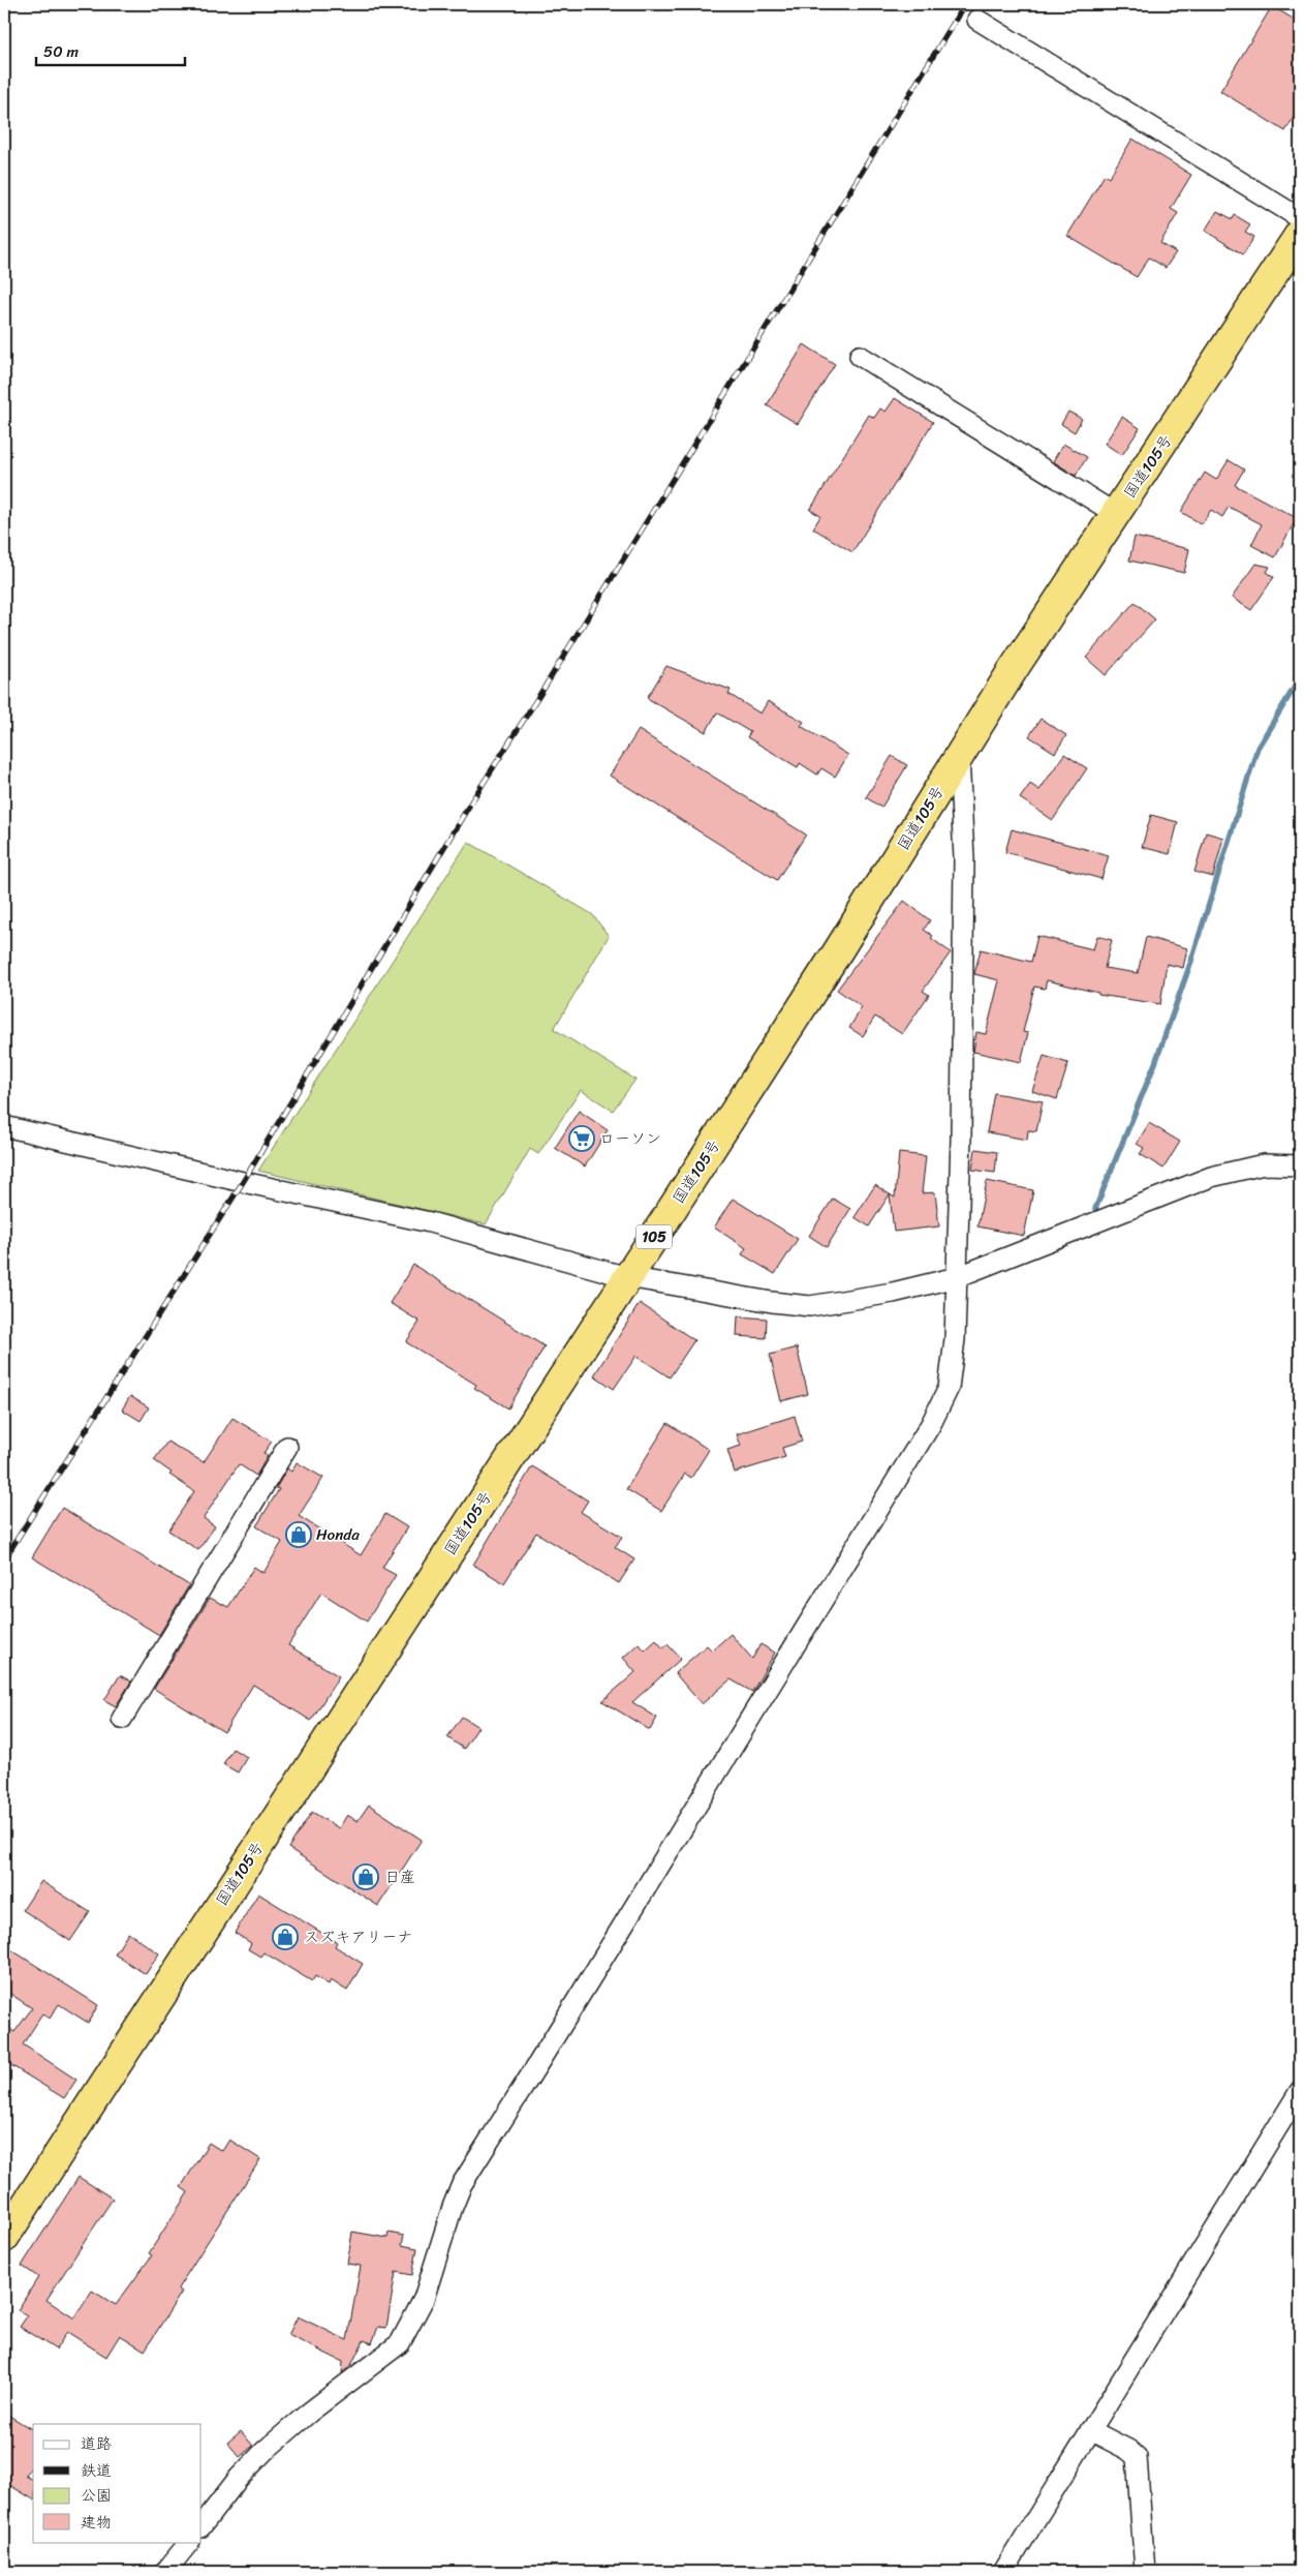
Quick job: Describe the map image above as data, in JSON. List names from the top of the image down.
{
  "streets": {
    "highway": ["国道105号", "105"]
  },
  "places": {
    "supermarket": ["ローソン"],
    "shop": ["Honda", "日産", "スズキアリーナ"]
  },
  "legend": [
    "道路",
    "鉄道",
    "公園",
    "建物"
  ],
  "scale_bar": "50 m"
}
